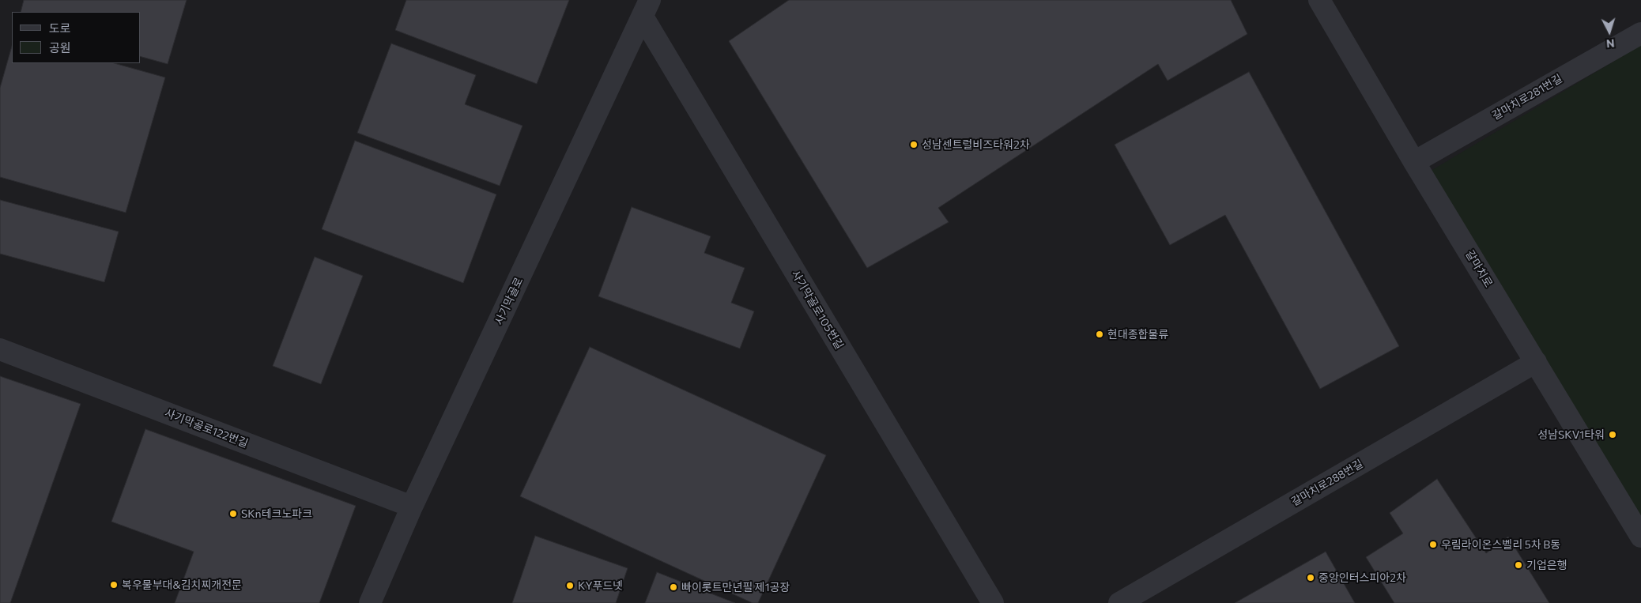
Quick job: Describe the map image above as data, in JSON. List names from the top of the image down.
{
  "streets": {
    "street": [
      "갈마치로281번길",
      "갈마치로",
      "사기막골로",
      "사기막골로105번길",
      "사기막골로122번길",
      "갈마치로288번길"
    ]
  },
  "crossings": [
    ["갈마치로281번길", "갈마치로"],
    ["갈마치로", "갈마치로288번길"],
    ["사기막골로", "사기막골로105번길"],
    ["사기막골로", "사기막골로122번길"]
  ],
  "places": [
    "성남센트럴비즈타워2차",
    "현대종합물류",
    "성남SKV1타워",
    "SKn테크노파크",
    "우림라이온스벨리 5차 B동",
    "기업은행",
    "중앙인터스피아2차",
    "복우물부대&김치찌개전문",
    "KY푸드넷",
    "빠이롯트만년필 제1공장"
  ],
  "legend": ["도로", "공원"],
  "north": "bottom"
}
